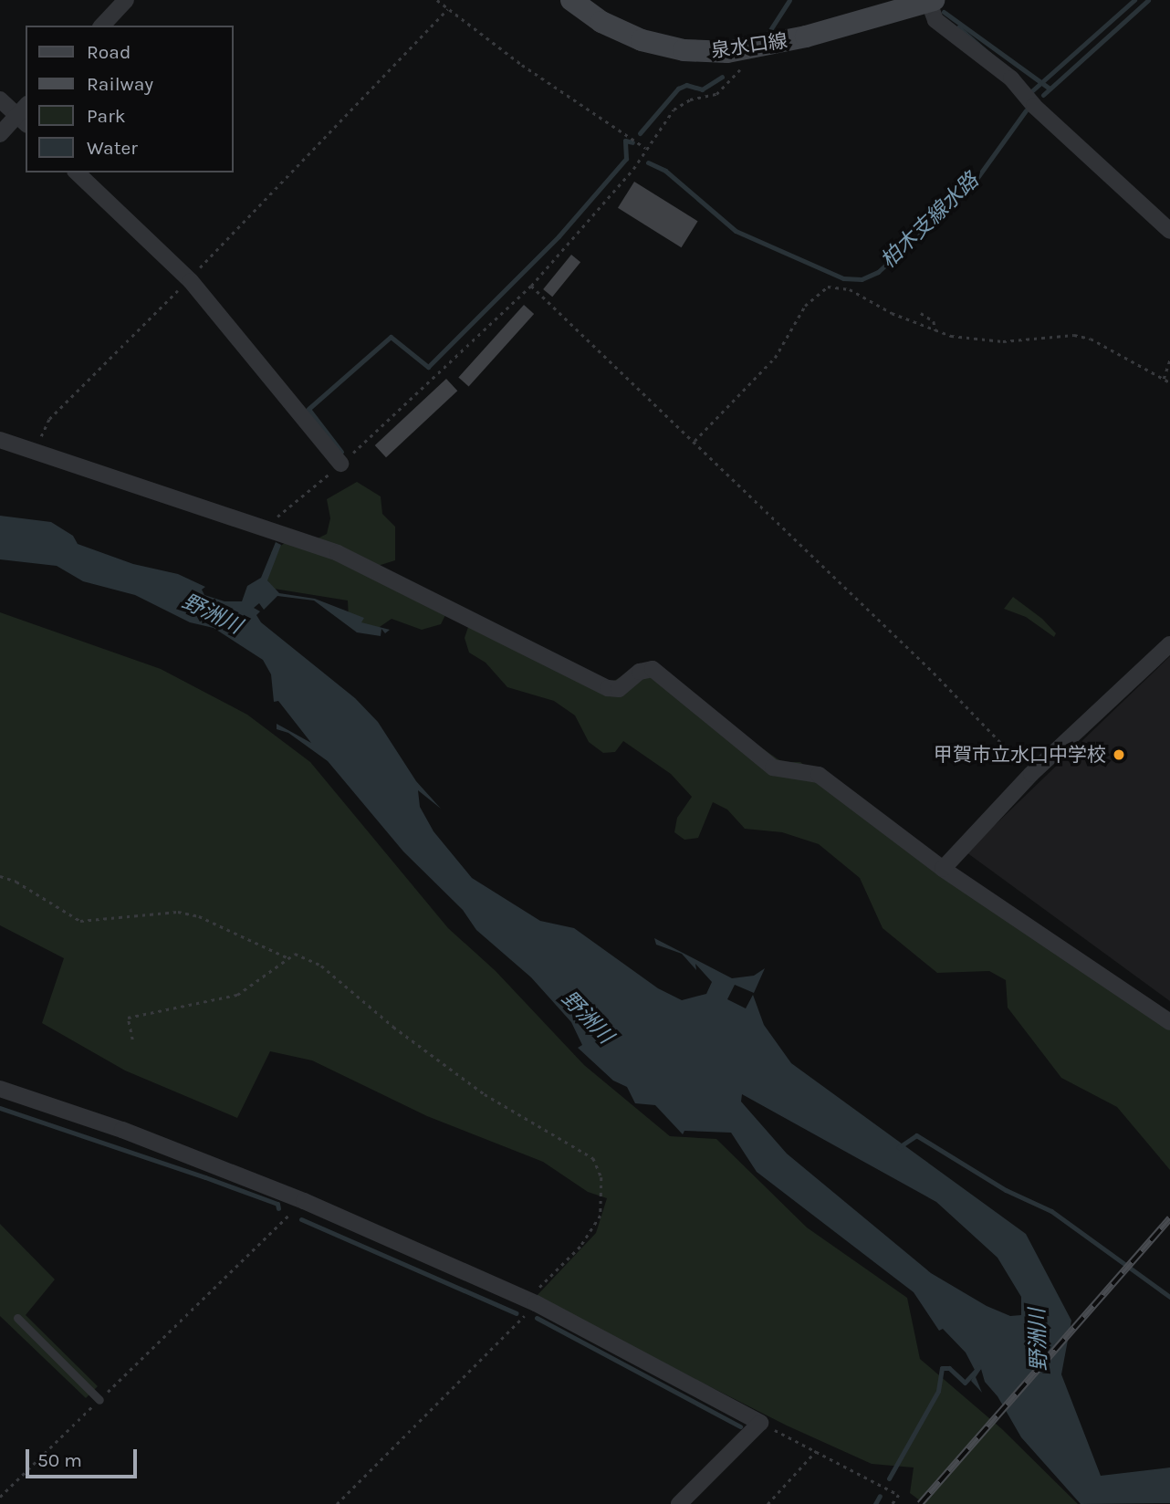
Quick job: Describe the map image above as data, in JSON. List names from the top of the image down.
{
  "streets": {
    "main road": ["泉水口線"]
  },
  "water": ["柏木支線水路", "野洲川"],
  "places": ["甲賀市立水口中学校"],
  "legend": [
    "Road",
    "Railway",
    "Park",
    "Water"
  ],
  "scale_bar": "50 m"
}
